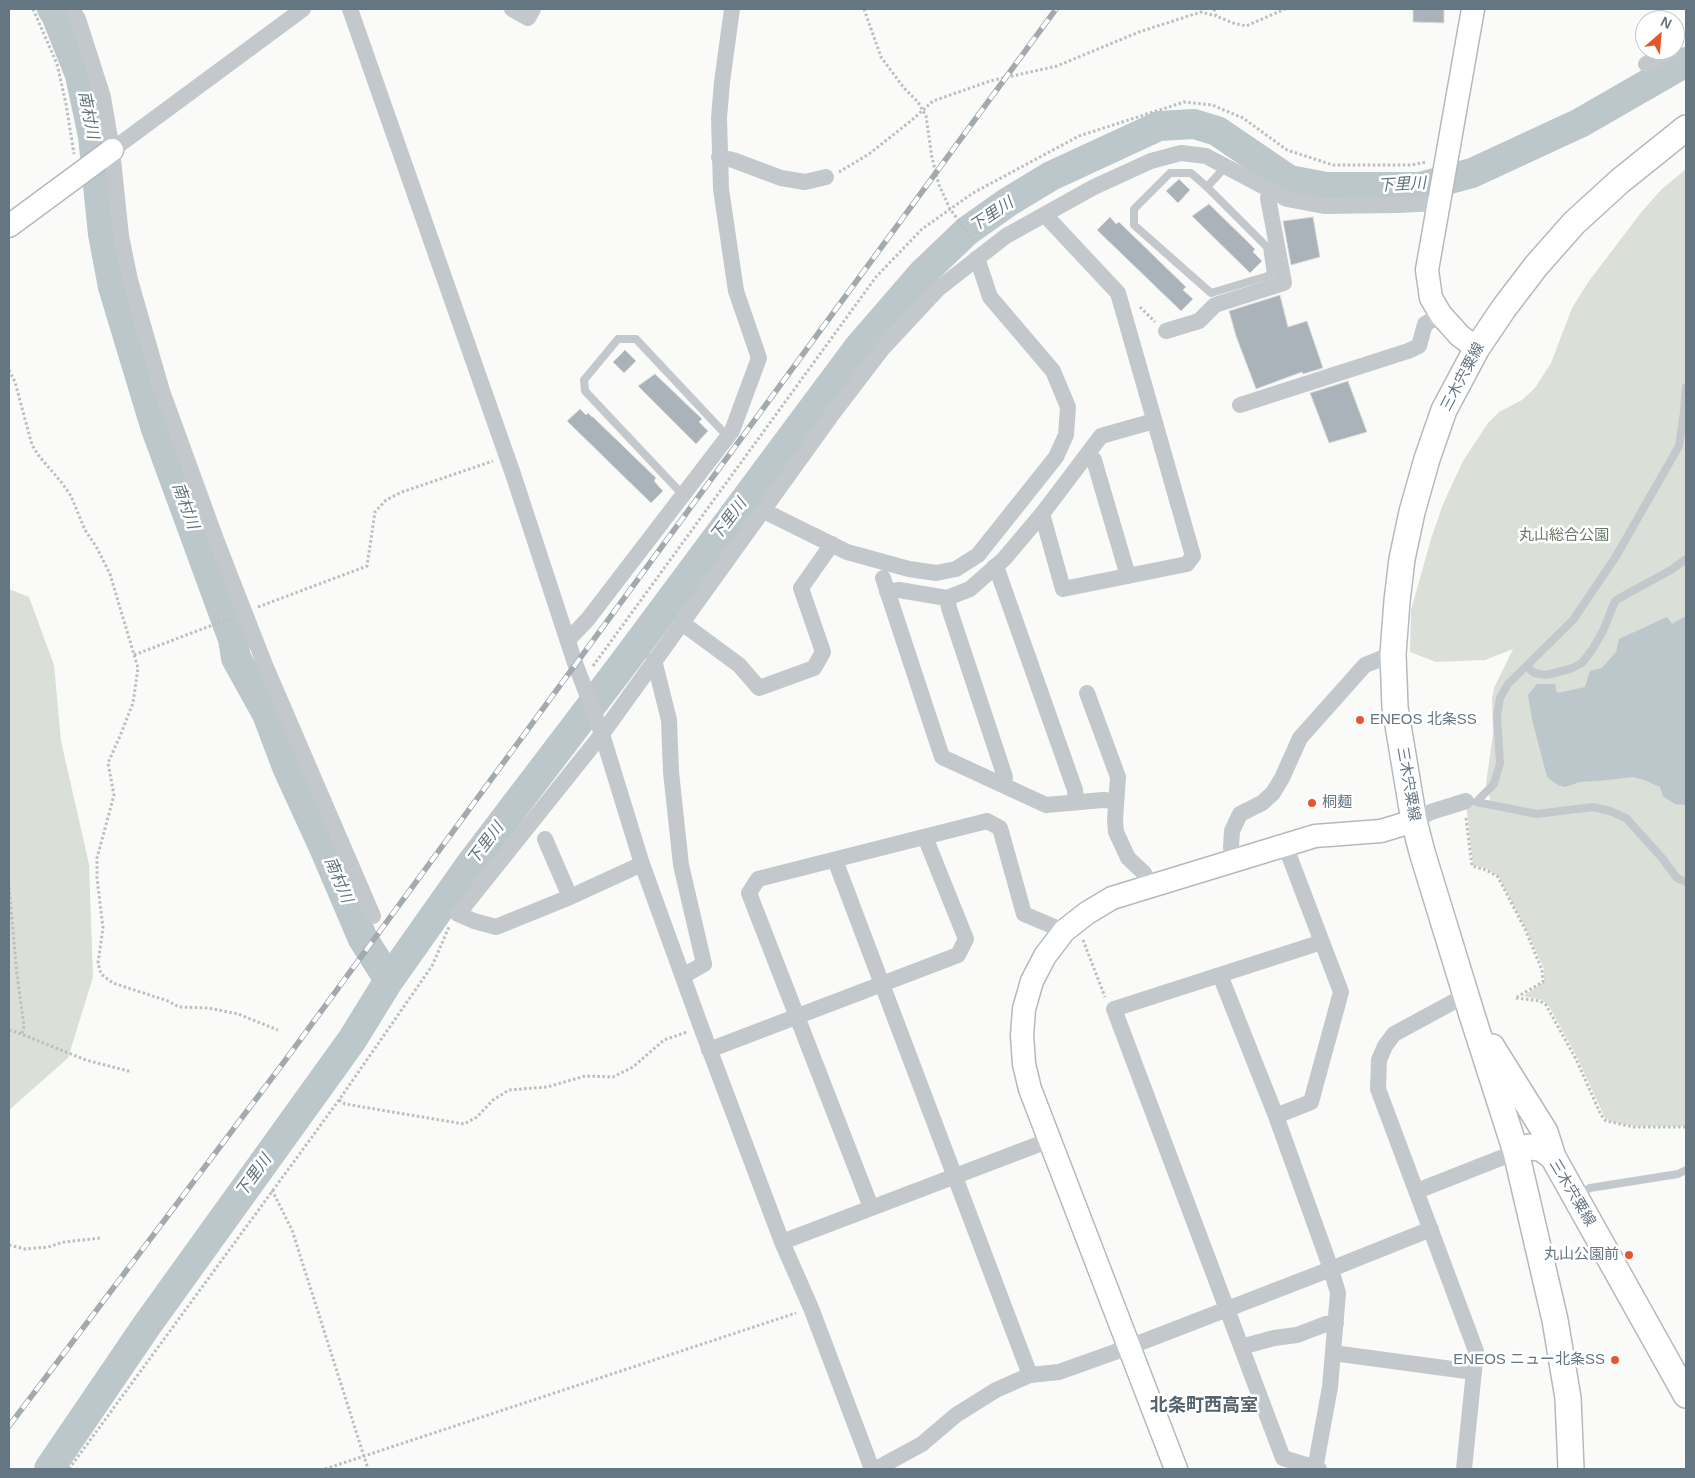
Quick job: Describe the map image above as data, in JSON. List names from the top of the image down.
{
  "streets": {
    "main road": ["三木宍粟線"]
  },
  "districts": ["北条町西高室"],
  "water": ["南村川", "下里川"],
  "parks": ["丸山総合公園"],
  "places": [
    "ENEOS 北条SS",
    "桐麺",
    "丸山公園前",
    "ENEOS ニュー北条SS"
  ],
  "north": "top right"
}
